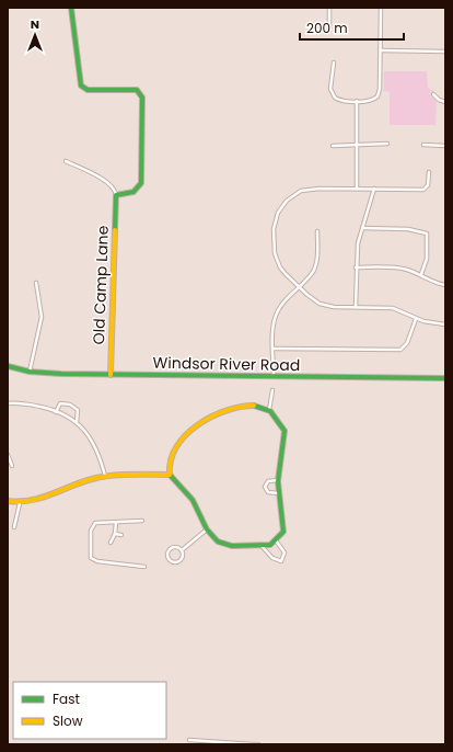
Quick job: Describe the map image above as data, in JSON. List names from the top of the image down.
{
  "streets": {
    "street": ["Old Camp Lane", "Windsor River Road"]
  },
  "crossings": [
    ["Old Camp Lane", "Windsor River Road"]
  ],
  "legend": ["Fast", "Slow"],
  "scale_bar": "200 m",
  "north": "top"
}
